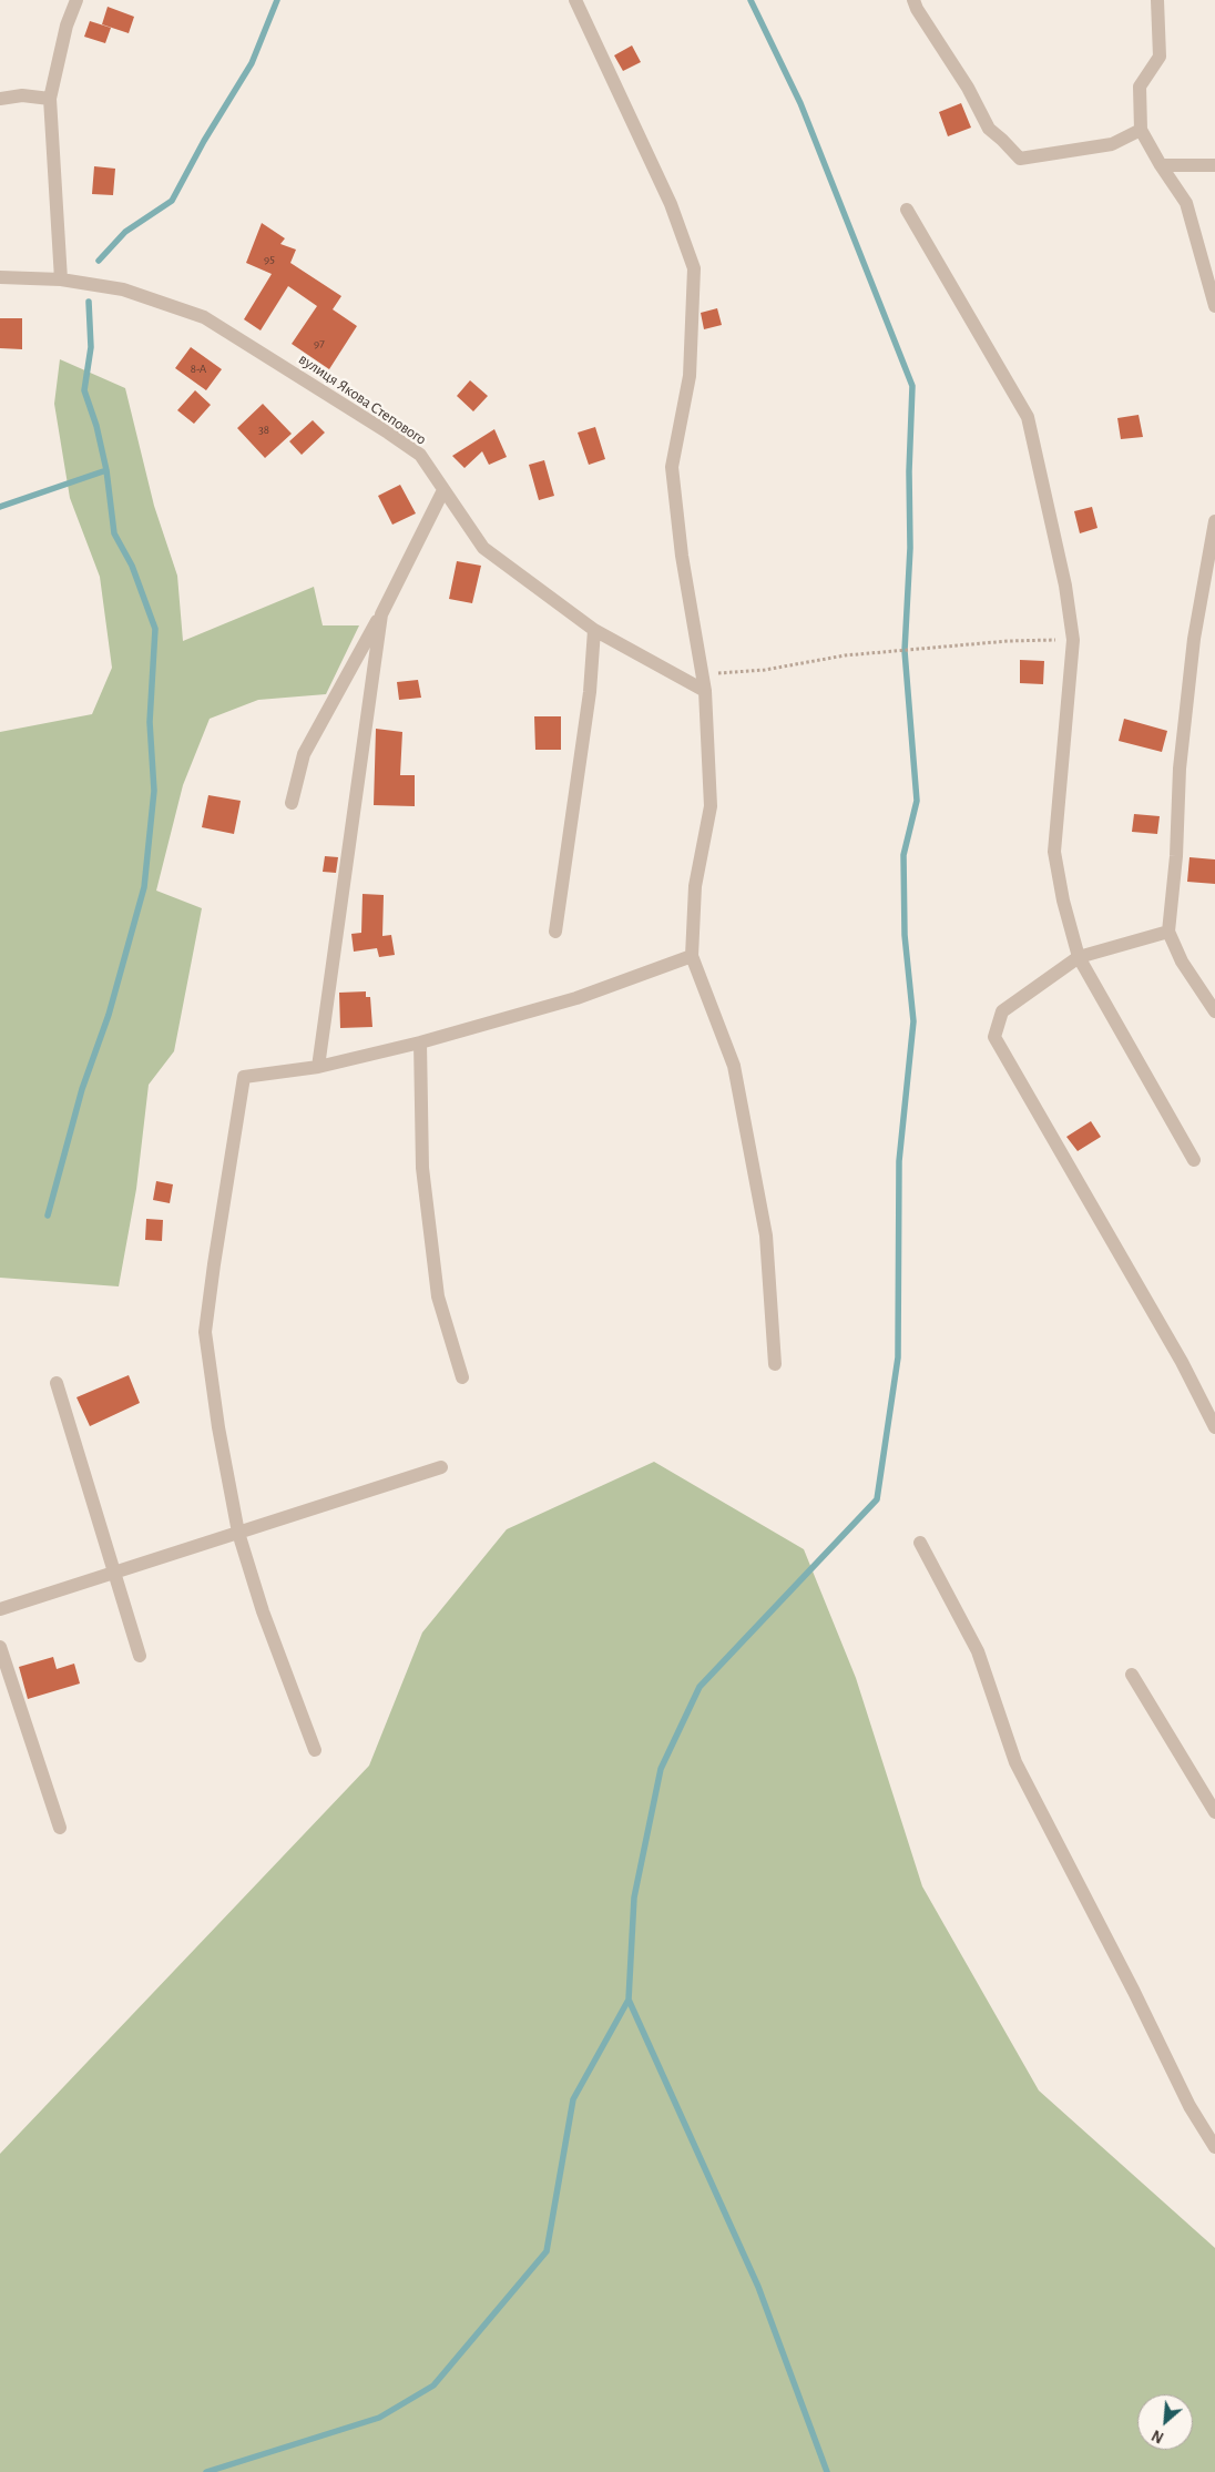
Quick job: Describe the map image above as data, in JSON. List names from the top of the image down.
{
  "streets": {
    "street": ["вулиця Якова Степового"]
  },
  "house_numbers": [
    "95",
    "97",
    "8-А",
    "38"
  ],
  "north": "bottom left"
}
